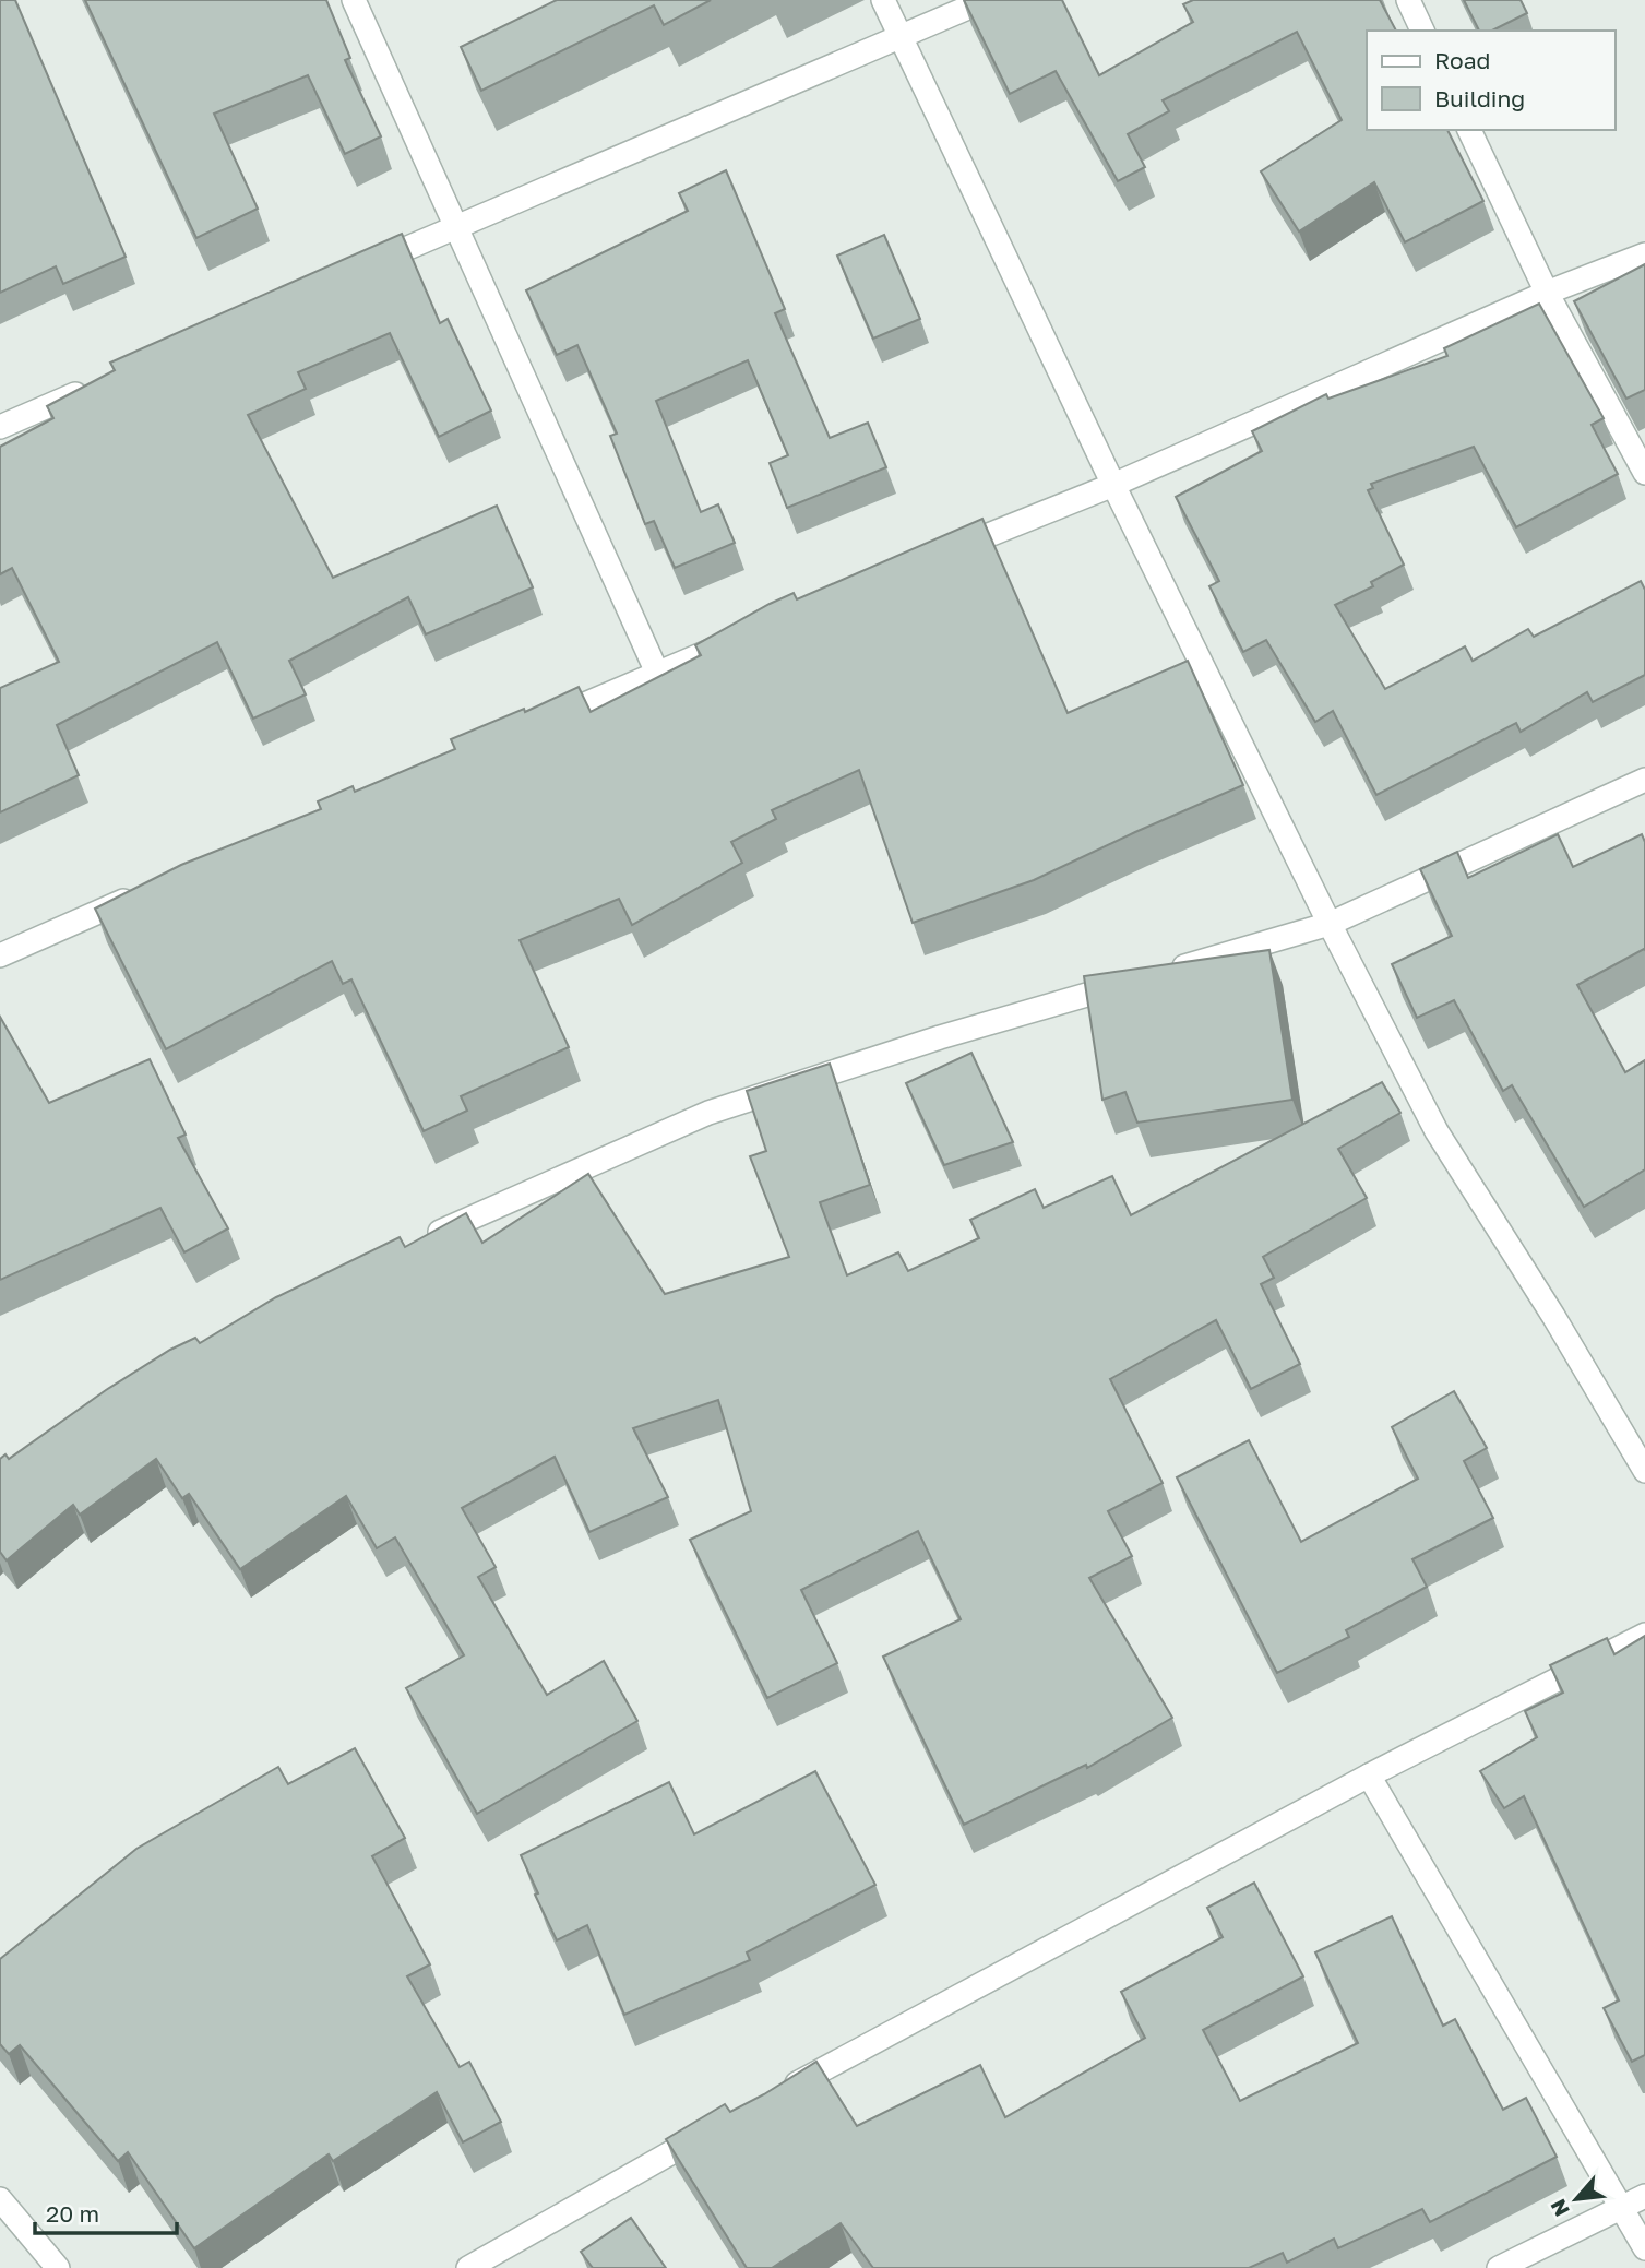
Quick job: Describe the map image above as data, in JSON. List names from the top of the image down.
{
  "legend": ["Road", "Building"],
  "scale_bar": "20 m",
  "north": "bottom left"
}
